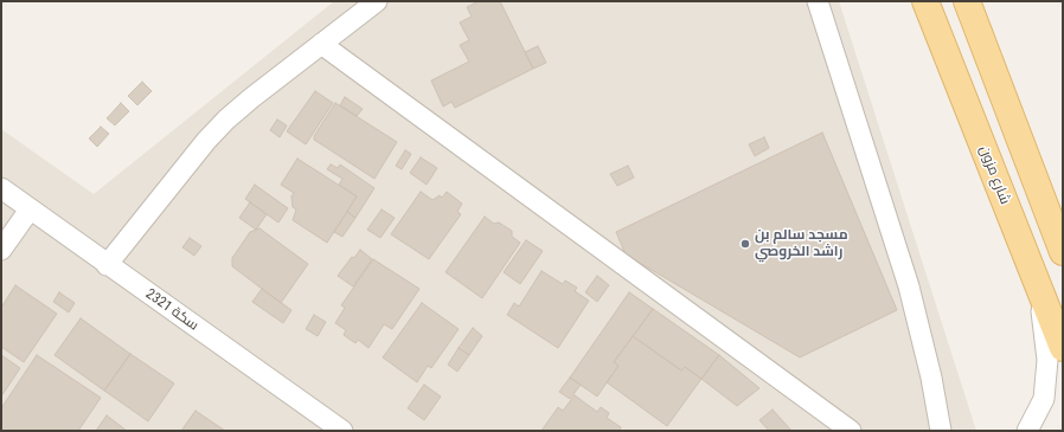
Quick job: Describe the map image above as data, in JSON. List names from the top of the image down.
{
  "streets": {
    "main road": ["شارع مزون"],
    "street": ["سكة 2321"]
  },
  "places": ["مسجد سالم بن راشد الخروصي"]
}
